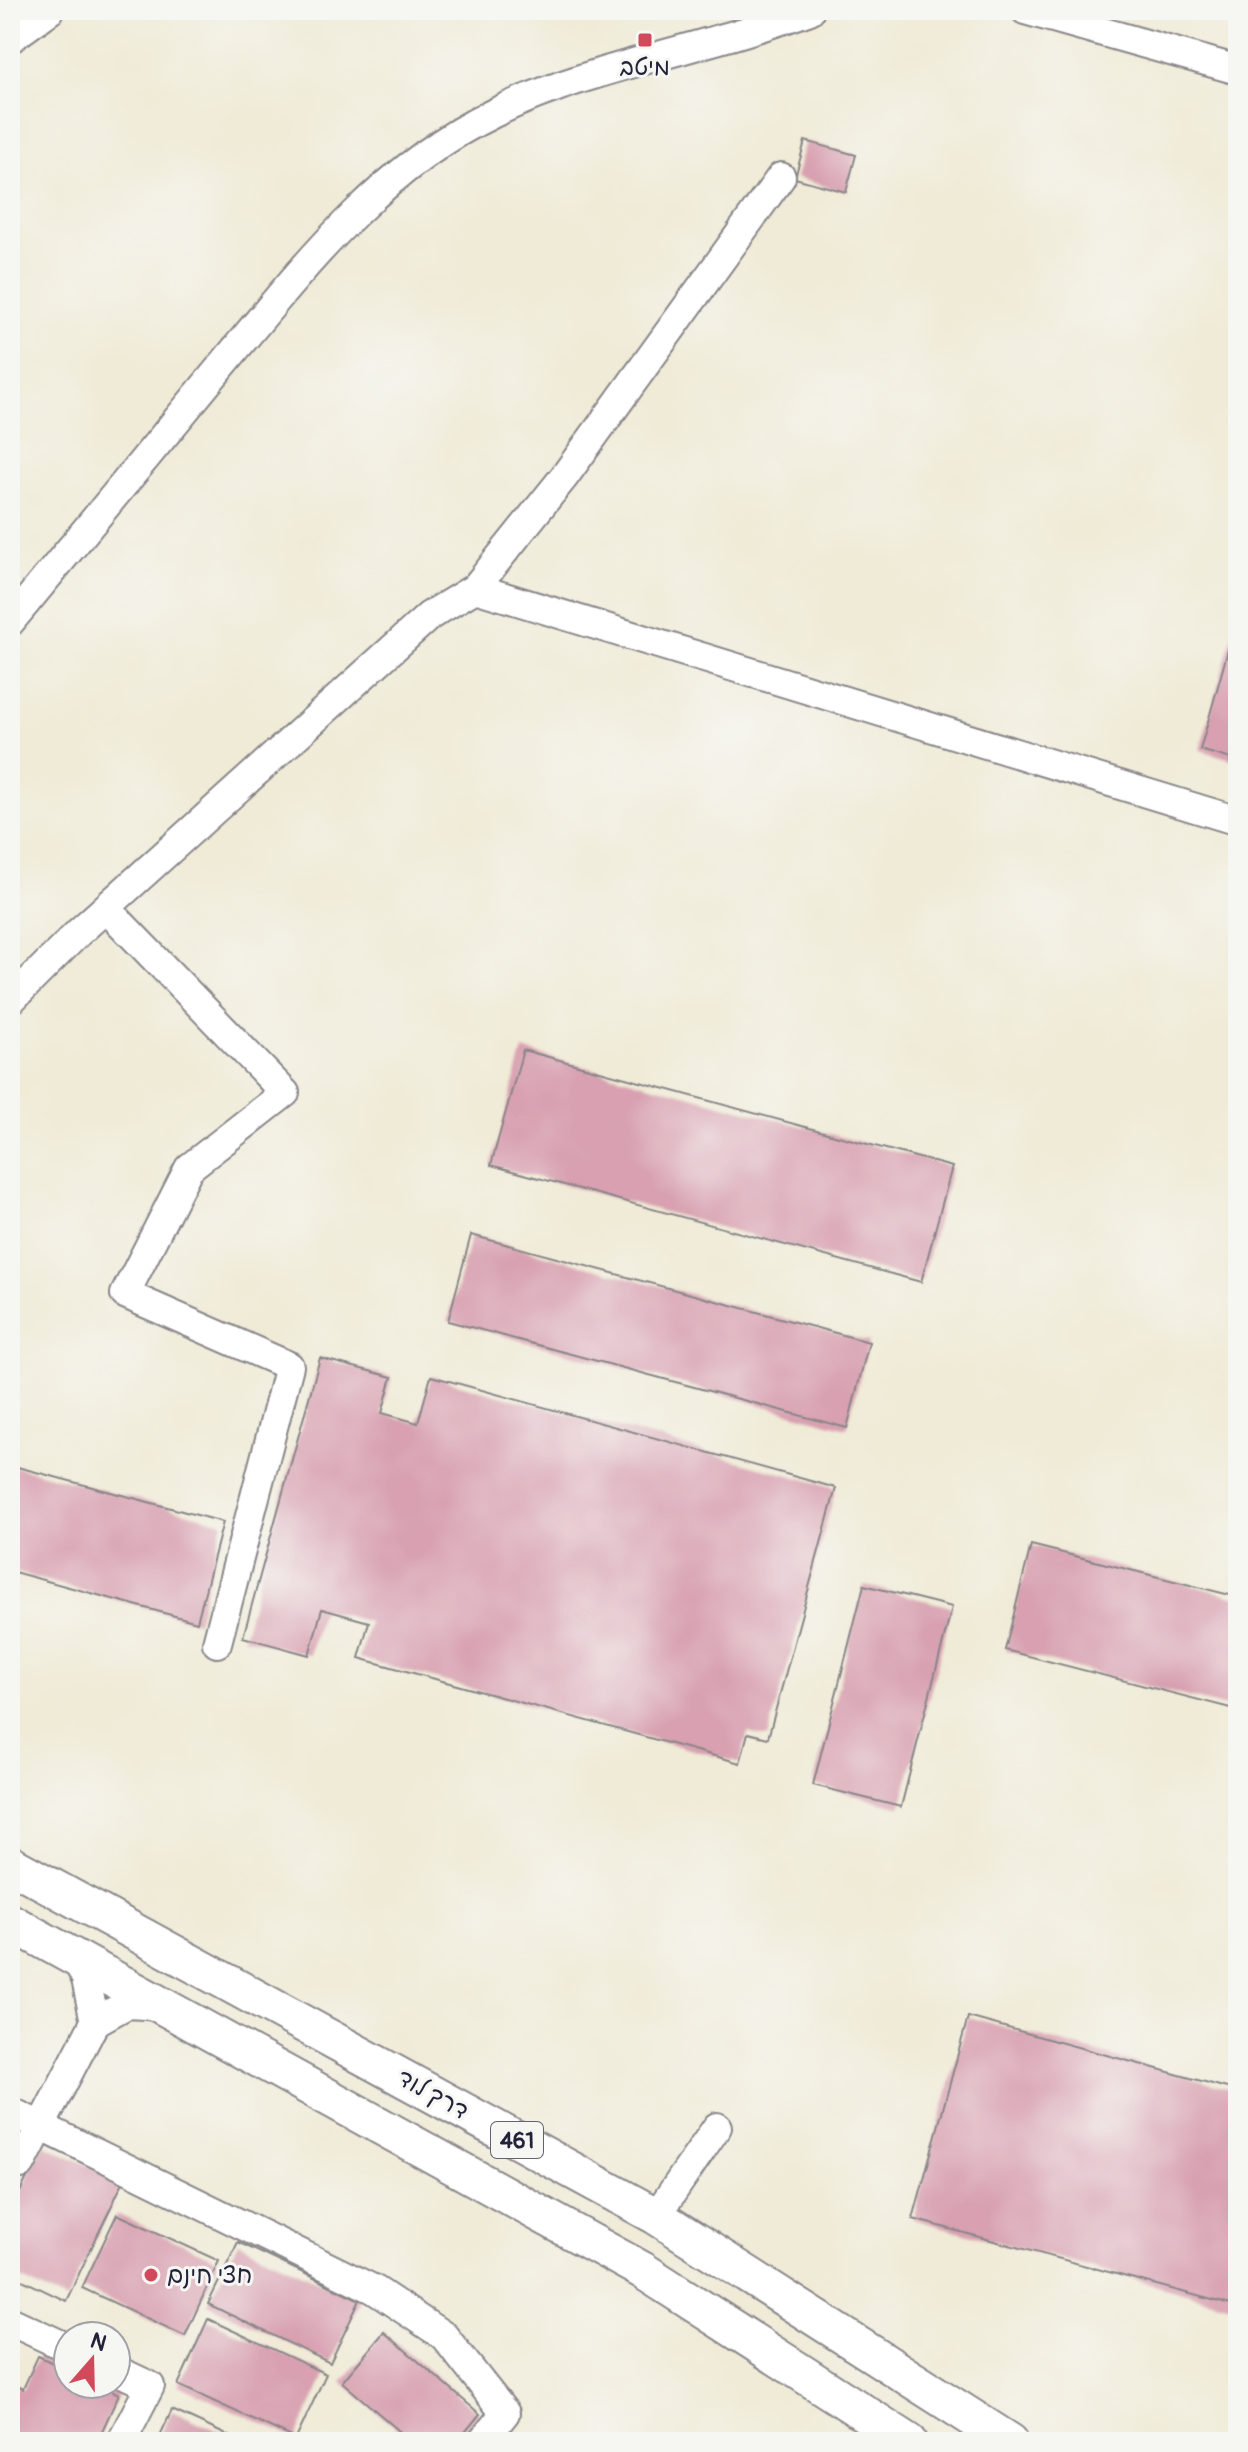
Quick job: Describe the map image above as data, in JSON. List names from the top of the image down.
{
  "streets": {
    "main road": ["דרך לוד", "461"]
  },
  "places": {
    "transit": ["מיטב"],
    "other": ["חצי חינם"]
  },
  "north": "top"
}
